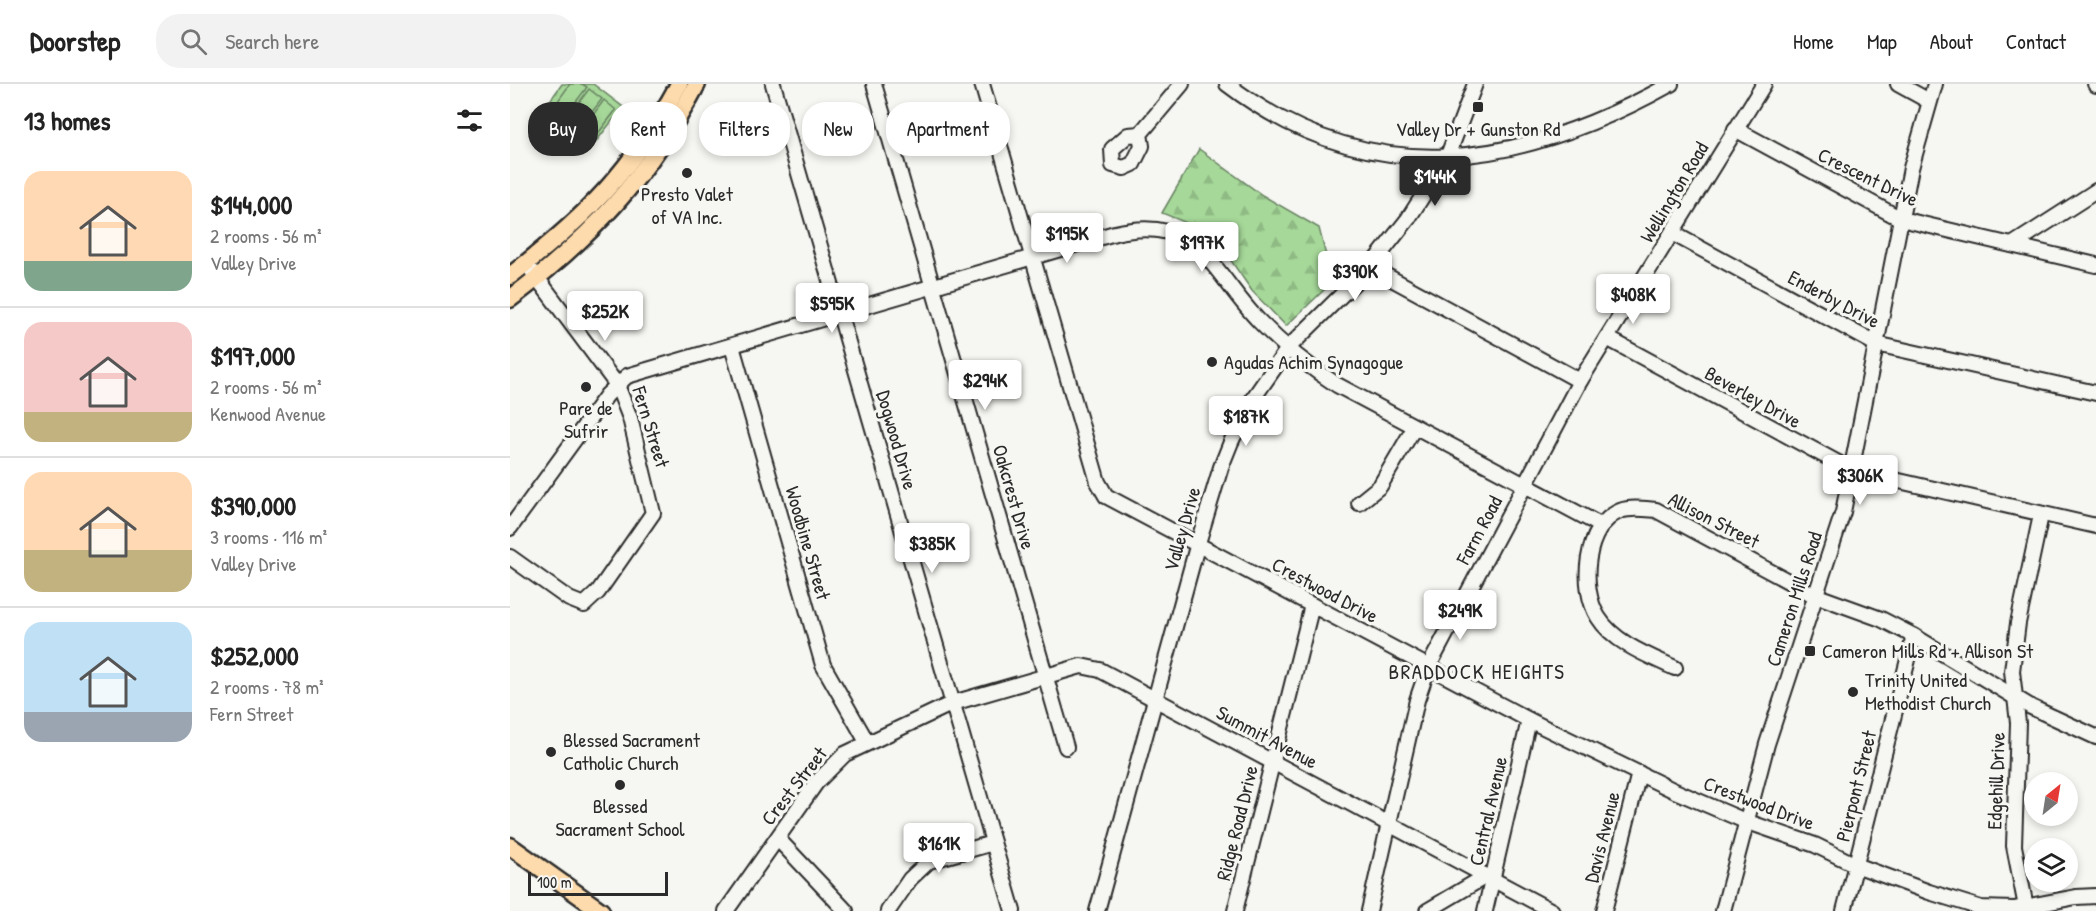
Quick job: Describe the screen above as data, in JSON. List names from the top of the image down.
{
  "streets": {
    "street": [
      "Crescent Drive",
      "Wellington Road",
      "Enderby Drive",
      "Beverley Drive",
      "Fern Street",
      "Dogwood Drive",
      "Oakcrest Drive",
      "Allison Street",
      "Valley Drive",
      "Farm Road",
      "Woodbine Street",
      "Crestwood Drive",
      "Cameron Mills Road",
      "Summit Avenue",
      "Edgehill Drive",
      "Crest Street",
      "Pierpont Street",
      "Central Avenue",
      "Ridge Road Drive",
      "Davis Avenue"
    ]
  },
  "crossings": [
    ["Crescent Drive", "Wellington Road"],
    ["Crescent Drive", "Cameron Mills Road"],
    ["Wellington Road", "Enderby Drive"],
    ["Wellington Road", "Beverley Drive"],
    ["Wellington Road", "Farm Road"],
    ["Enderby Drive", "Cameron Mills Road"],
    ["Beverley Drive", "Cameron Mills Road"],
    ["Beverley Drive", "Edgehill Drive"],
    ["Dogwood Drive", "Summit Avenue"],
    ["Dogwood Drive", "Crest Street"],
    ["Oakcrest Drive", "Summit Avenue"],
    ["Allison Street", "Cameron Mills Road"],
    ["Allison Street", "Edgehill Drive"],
    ["Allison Street", "Pierpont Street"],
    ["Valley Drive", "Crestwood Drive"],
    ["Valley Drive", "Summit Avenue"],
    ["Farm Road", "Crestwood Drive"],
    ["Farm Road", "Summit Avenue"],
    ["Woodbine Street", "Crest Street"],
    ["Crestwood Drive", "Cameron Mills Road"],
    ["Crestwood Drive", "Edgehill Drive"],
    ["Crestwood Drive", "Pierpont Street"],
    ["Crestwood Drive", "Central Avenue"],
    ["Crestwood Drive", "Ridge Road Drive"],
    ["Crestwood Drive", "Davis Avenue"],
    ["Summit Avenue", "Crest Street"],
    ["Summit Avenue", "Central Avenue"],
    ["Summit Avenue", "Ridge Road Drive"]
  ],
  "districts": ["BRADDOCK HEIGHTS"],
  "places": {
    "transit": ["Valley Dr + Gunston Rd", "Cameron Mills Rd + Allison St"],
    "other": [
      "Presto Valet of VA Inc.",
      "Agudas Achim Synagogue",
      "Pare de Sufrir",
      "Trinity United Methodist Church",
      "Blessed Sacrament Catholic Church",
      "Blessed Sacrament School"
    ]
  },
  "scale_bar": "100 m",
  "north": "top right",
  "page": {
    "header": "Doorstep",
    "search": "Search here",
    "nav": [
      "Home",
      "Map",
      "About",
      "Contact"
    ],
    "heading": "13 homes",
    "chip": [
      "Buy",
      "Rent",
      "Filters",
      "New",
      "Apartment"
    ],
    "list": [
      {
        "name": "$144,000",
        "note": "2 rooms · 56 m² · Valley Drive"
      },
      {
        "name": "$197,000",
        "note": "2 rooms · 56 m² · Kenwood Avenue"
      },
      {
        "name": "$390,000",
        "note": "3 rooms · 116 m² · Valley Drive"
      },
      {
        "name": "$252,000",
        "note": "2 rooms · 78 m² · Fern Street"
      }
    ],
    "price": [
      "$144K",
      "$195K",
      "$197K",
      "$390K",
      "$408K",
      "$595K",
      "$252K",
      "$294K",
      "$187K",
      "$306K",
      "$385K",
      "$249K",
      "$161K"
    ],
    "scale": "100 m"
  }
}
